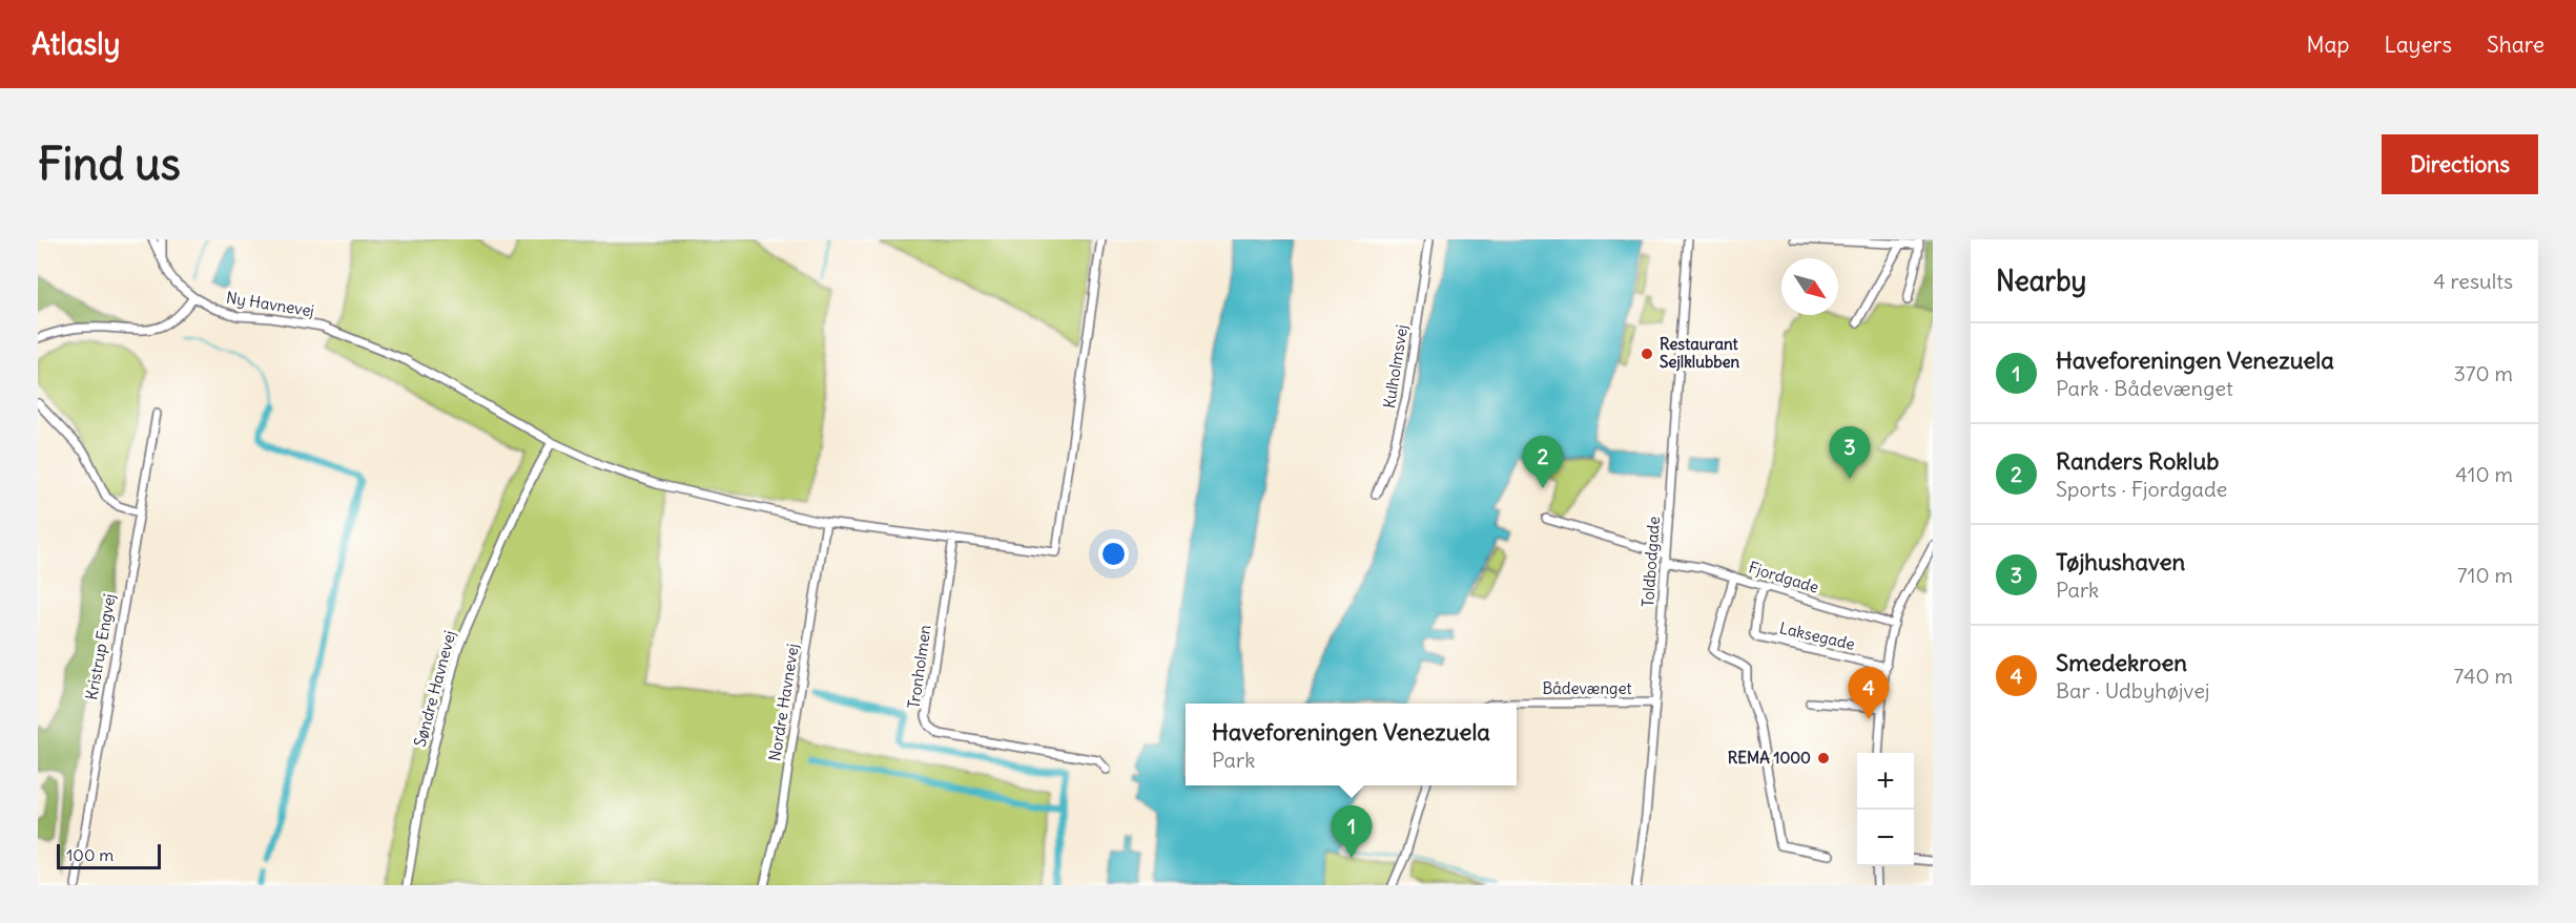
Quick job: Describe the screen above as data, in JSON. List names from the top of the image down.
{
  "streets": {
    "street": [
      "Ny Havnevej",
      "Kulholmsvej",
      "Toldbodgade",
      "Fjordgade",
      "Laksegade",
      "Kristrup Engvej",
      "Tronholmen",
      "Søndre Havnevej",
      "Bådevænget",
      "Nordre Havnevej"
    ]
  },
  "crossings": [
    ["Ny Havnevej", "Tronholmen"],
    ["Ny Havnevej", "Søndre Havnevej"],
    ["Ny Havnevej", "Nordre Havnevej"],
    ["Toldbodgade", "Fjordgade"],
    ["Toldbodgade", "Bådevænget"],
    ["Fjordgade", "Laksegade"]
  ],
  "places": ["Restaurant Sejlklubben", "REMA 1000"],
  "scale_bar": "100 m",
  "north": "bottom right",
  "page": {
    "header": "Atlasly",
    "nav": ["Map", "Layers", "Share"],
    "buttons": "Directions",
    "title": "Find us",
    "heading": ["Nearby", "4 results"],
    "list": [
      {
        "mark": "1",
        "name": "Haveforeningen Venezuela",
        "note": "Park · Bådevænget",
        "value": "370 m"
      },
      {
        "mark": "2",
        "name": "Randers Roklub",
        "note": "Sports · Fjordgade",
        "value": "410 m"
      },
      {
        "mark": "3",
        "name": "Tøjhushaven",
        "note": "Park",
        "value": "710 m"
      },
      {
        "mark": "4",
        "name": "Smedekroen",
        "note": "Bar · Udbyhøjvej",
        "value": "740 m"
      }
    ],
    "pins": [
      "3",
      "2",
      "4",
      "1"
    ],
    "popup": ["Haveforeningen Venezuela", "Park"],
    "map_buttons": ["+", "−"],
    "scale": "100 m"
  }
}
